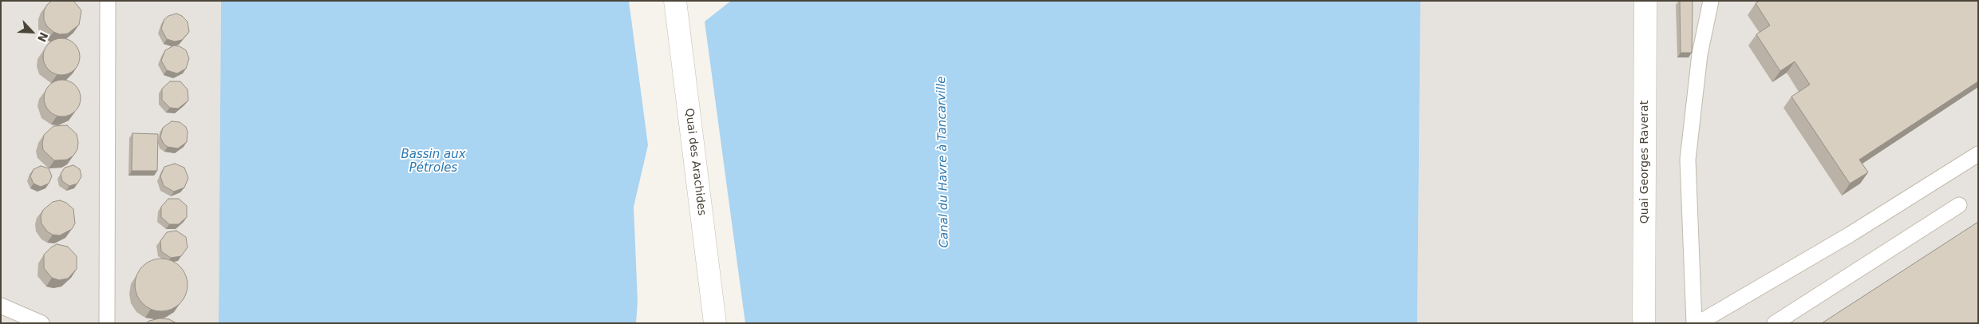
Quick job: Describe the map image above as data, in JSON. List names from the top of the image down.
{
  "streets": {
    "street": ["Quai des Arachides", "Quai Georges Raverat"]
  },
  "water": ["Bassin aux Pétroles", "Canal du Havre à Tancarville"],
  "north": "bottom right"
}
